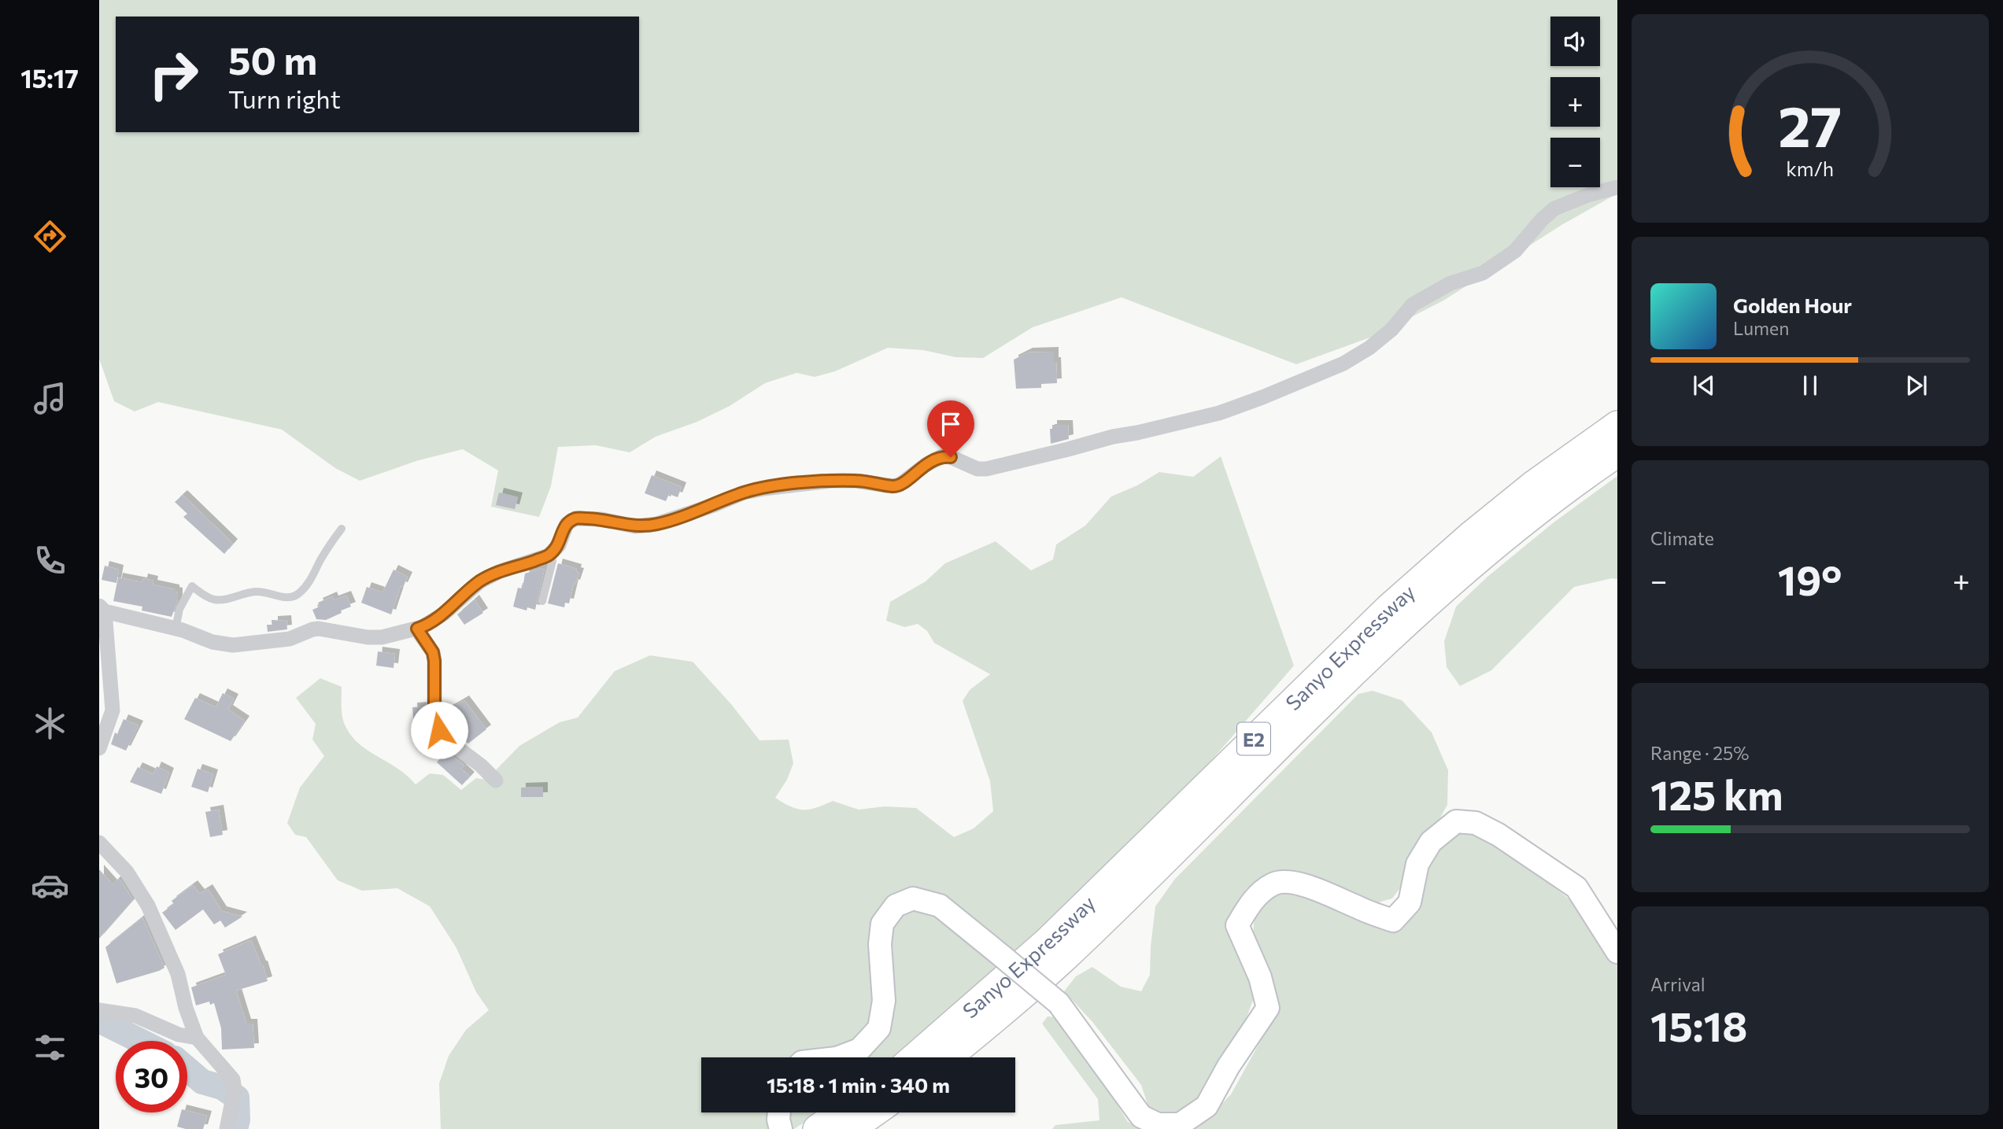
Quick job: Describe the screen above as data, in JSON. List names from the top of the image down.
{
  "streets": {
    "highway": ["Sanyo Expressway", "E2"]
  },
  "page": {
    "tabs": "15:17",
    "map_buttons": ["+", "−"],
    "turn": ["50 m", "Turn right"],
    "song": ["Golden Hour", "Lumen"],
    "tile": [
      "Climate",
      ["Range · 25%", "125 km"],
      ["Arrival", "15:18"]
    ],
    "heat": ["−", "19°", "+"],
    "limit": "30",
    "trip": "15:18 · 1 min · 340 m",
    "gauge": ["27", "km/h"]
  }
}
